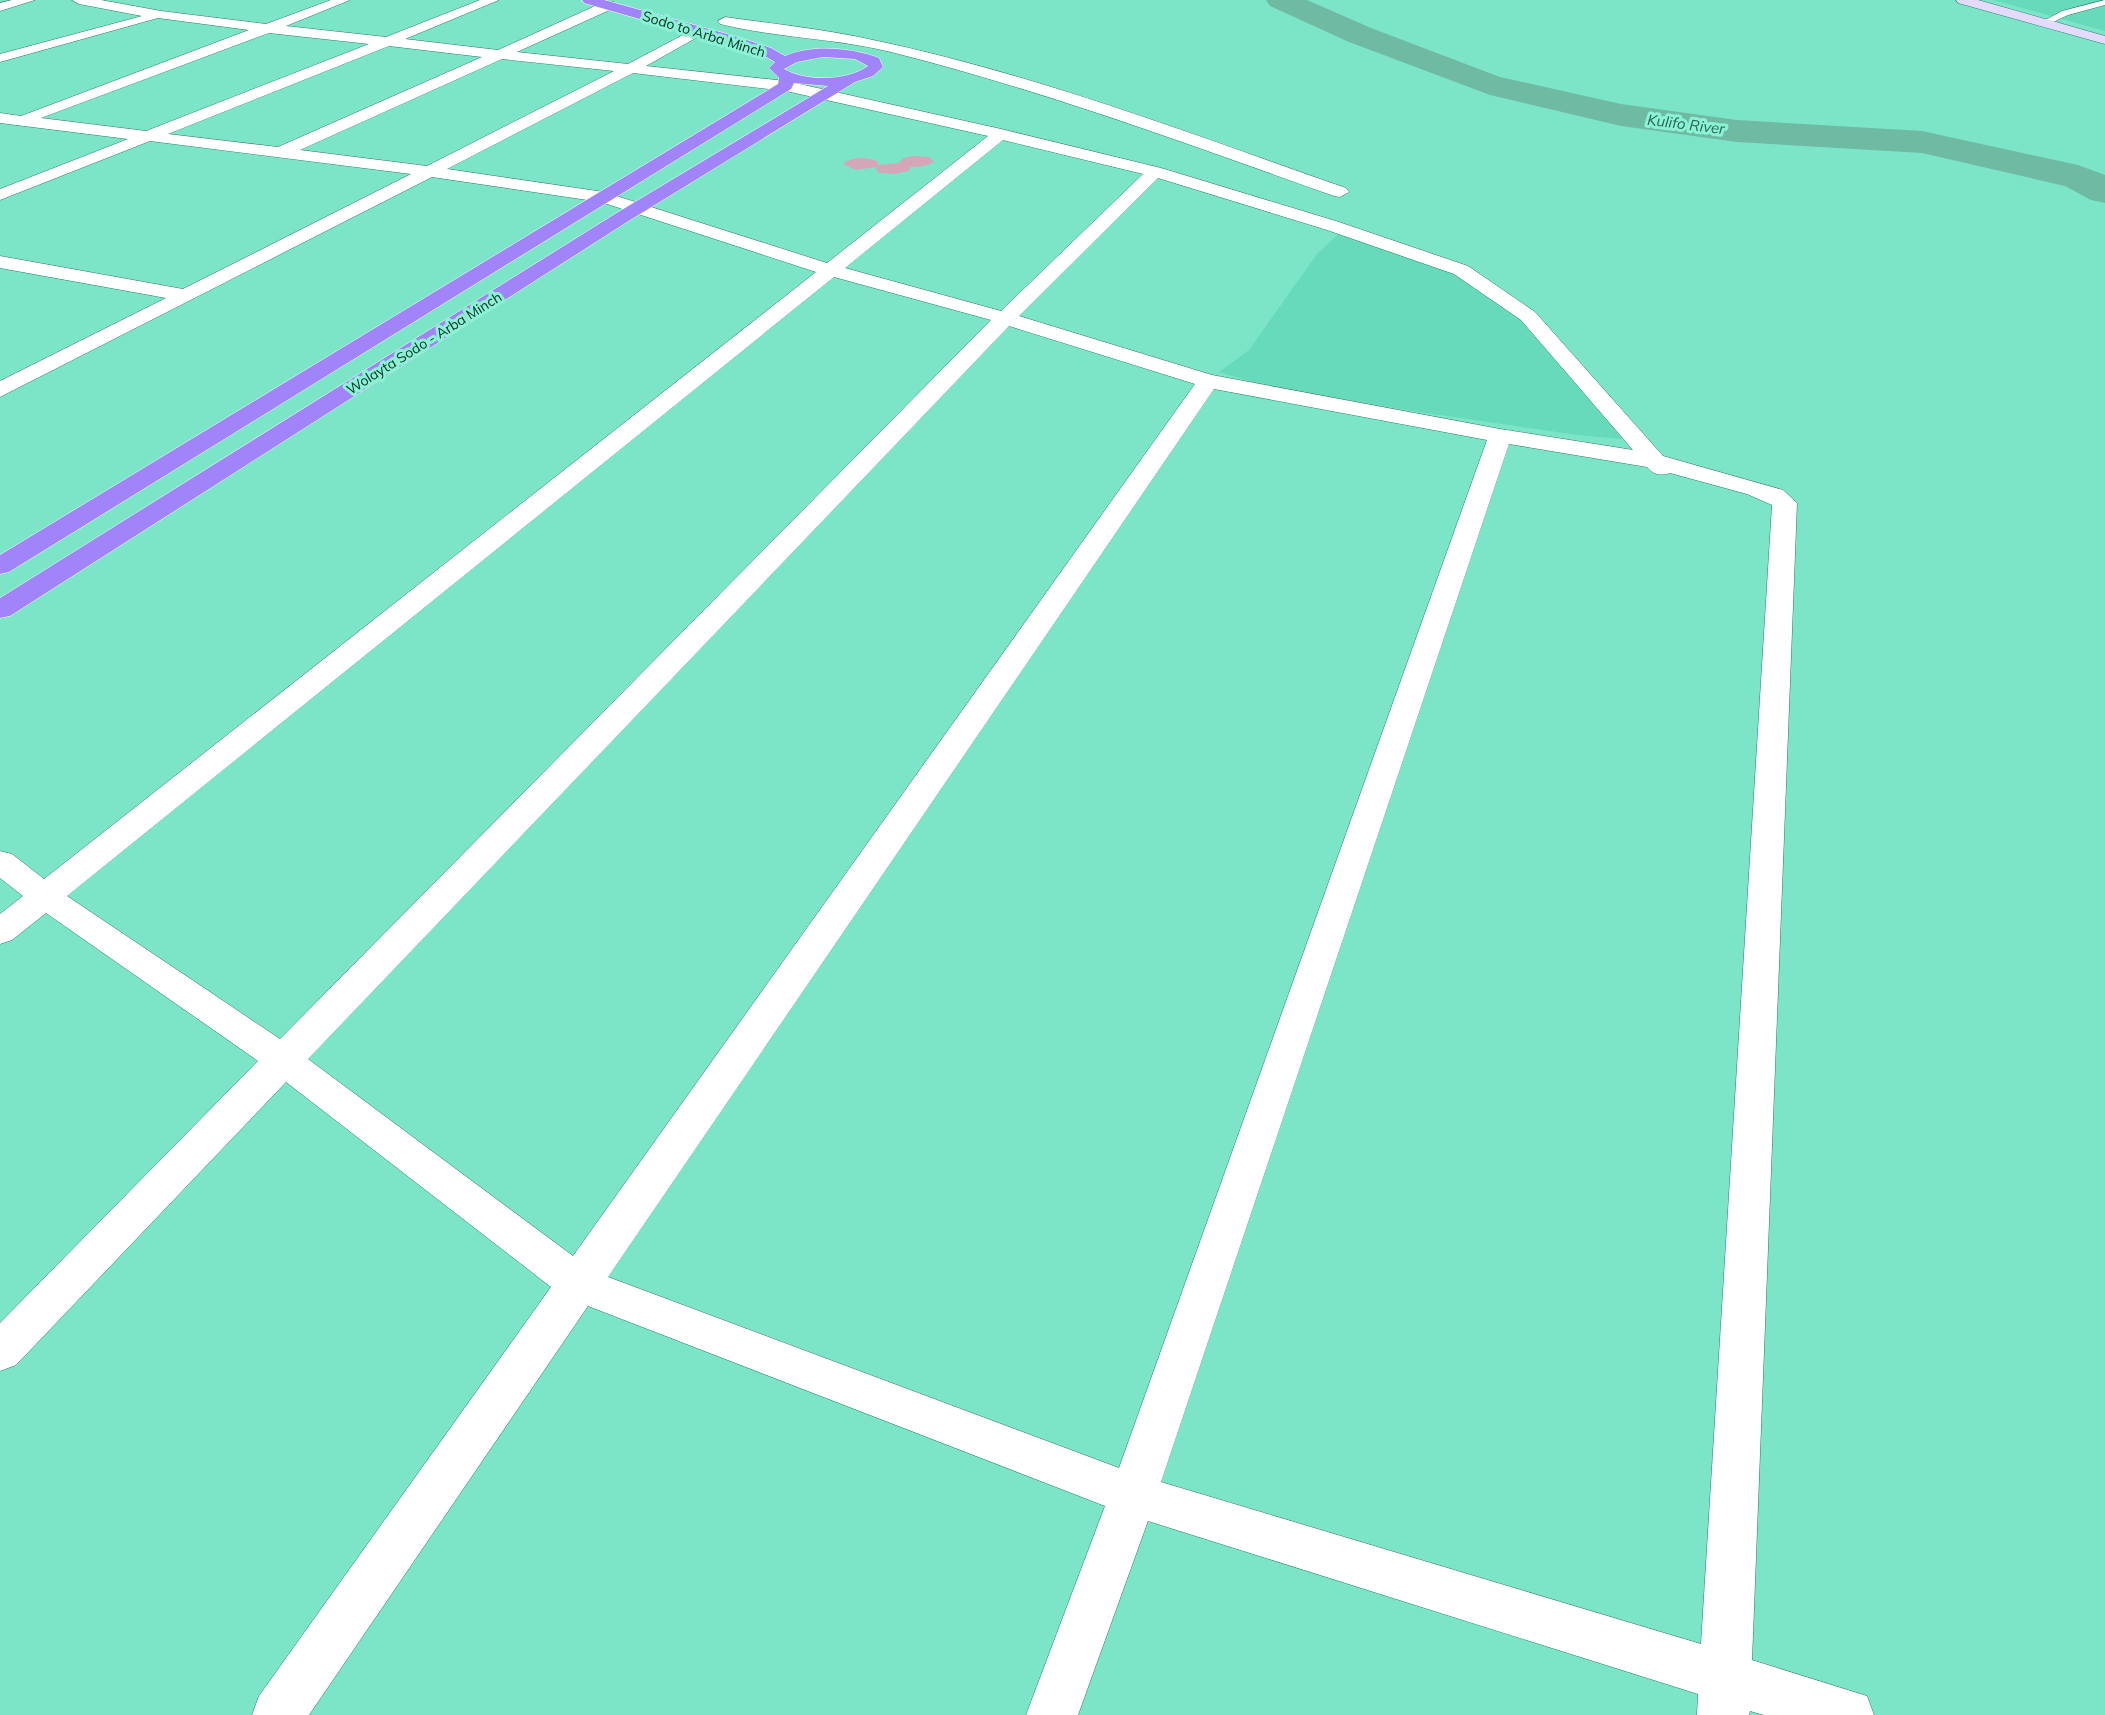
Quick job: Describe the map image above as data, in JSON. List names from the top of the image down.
{
  "streets": {
    "highway": ["Sodo to Arba Minch", "Wolayta Sodo - Arba Minch"]
  },
  "crossings": [
    ["Sodo to Arba Minch", "Wolayta Sodo - Arba Minch"]
  ],
  "water": ["Kulifo River"]
}
